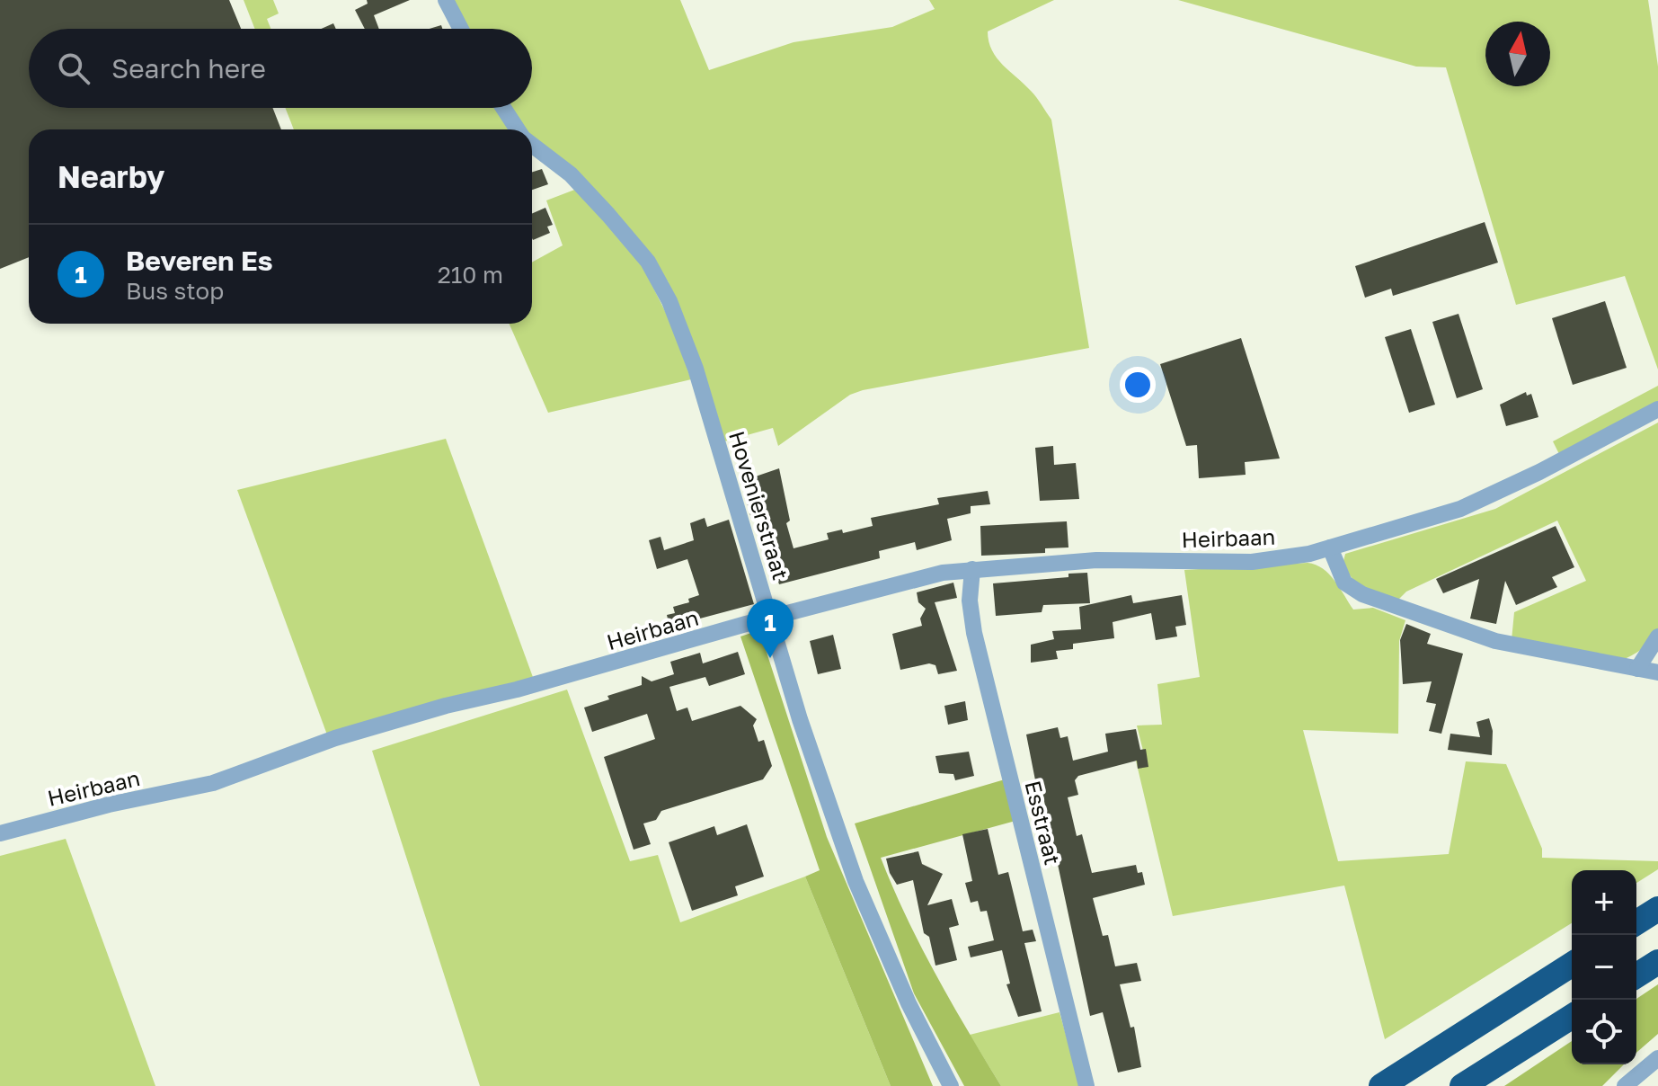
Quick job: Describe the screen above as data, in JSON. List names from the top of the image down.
{
  "streets": {
    "street": ["Hovenierstraat", "Heirbaan", "Esstraat"]
  },
  "crossings": [
    ["Hovenierstraat", "Heirbaan"],
    ["Heirbaan", "Esstraat"]
  ],
  "north": "top",
  "page": {
    "search": "Search here",
    "heading": "Nearby",
    "list": [
      {
        "mark": "1",
        "name": "Beveren Es",
        "note": "Bus stop",
        "value": "210 m"
      }
    ],
    "pins": "1",
    "map_buttons": ["+", "−"]
  }
}
